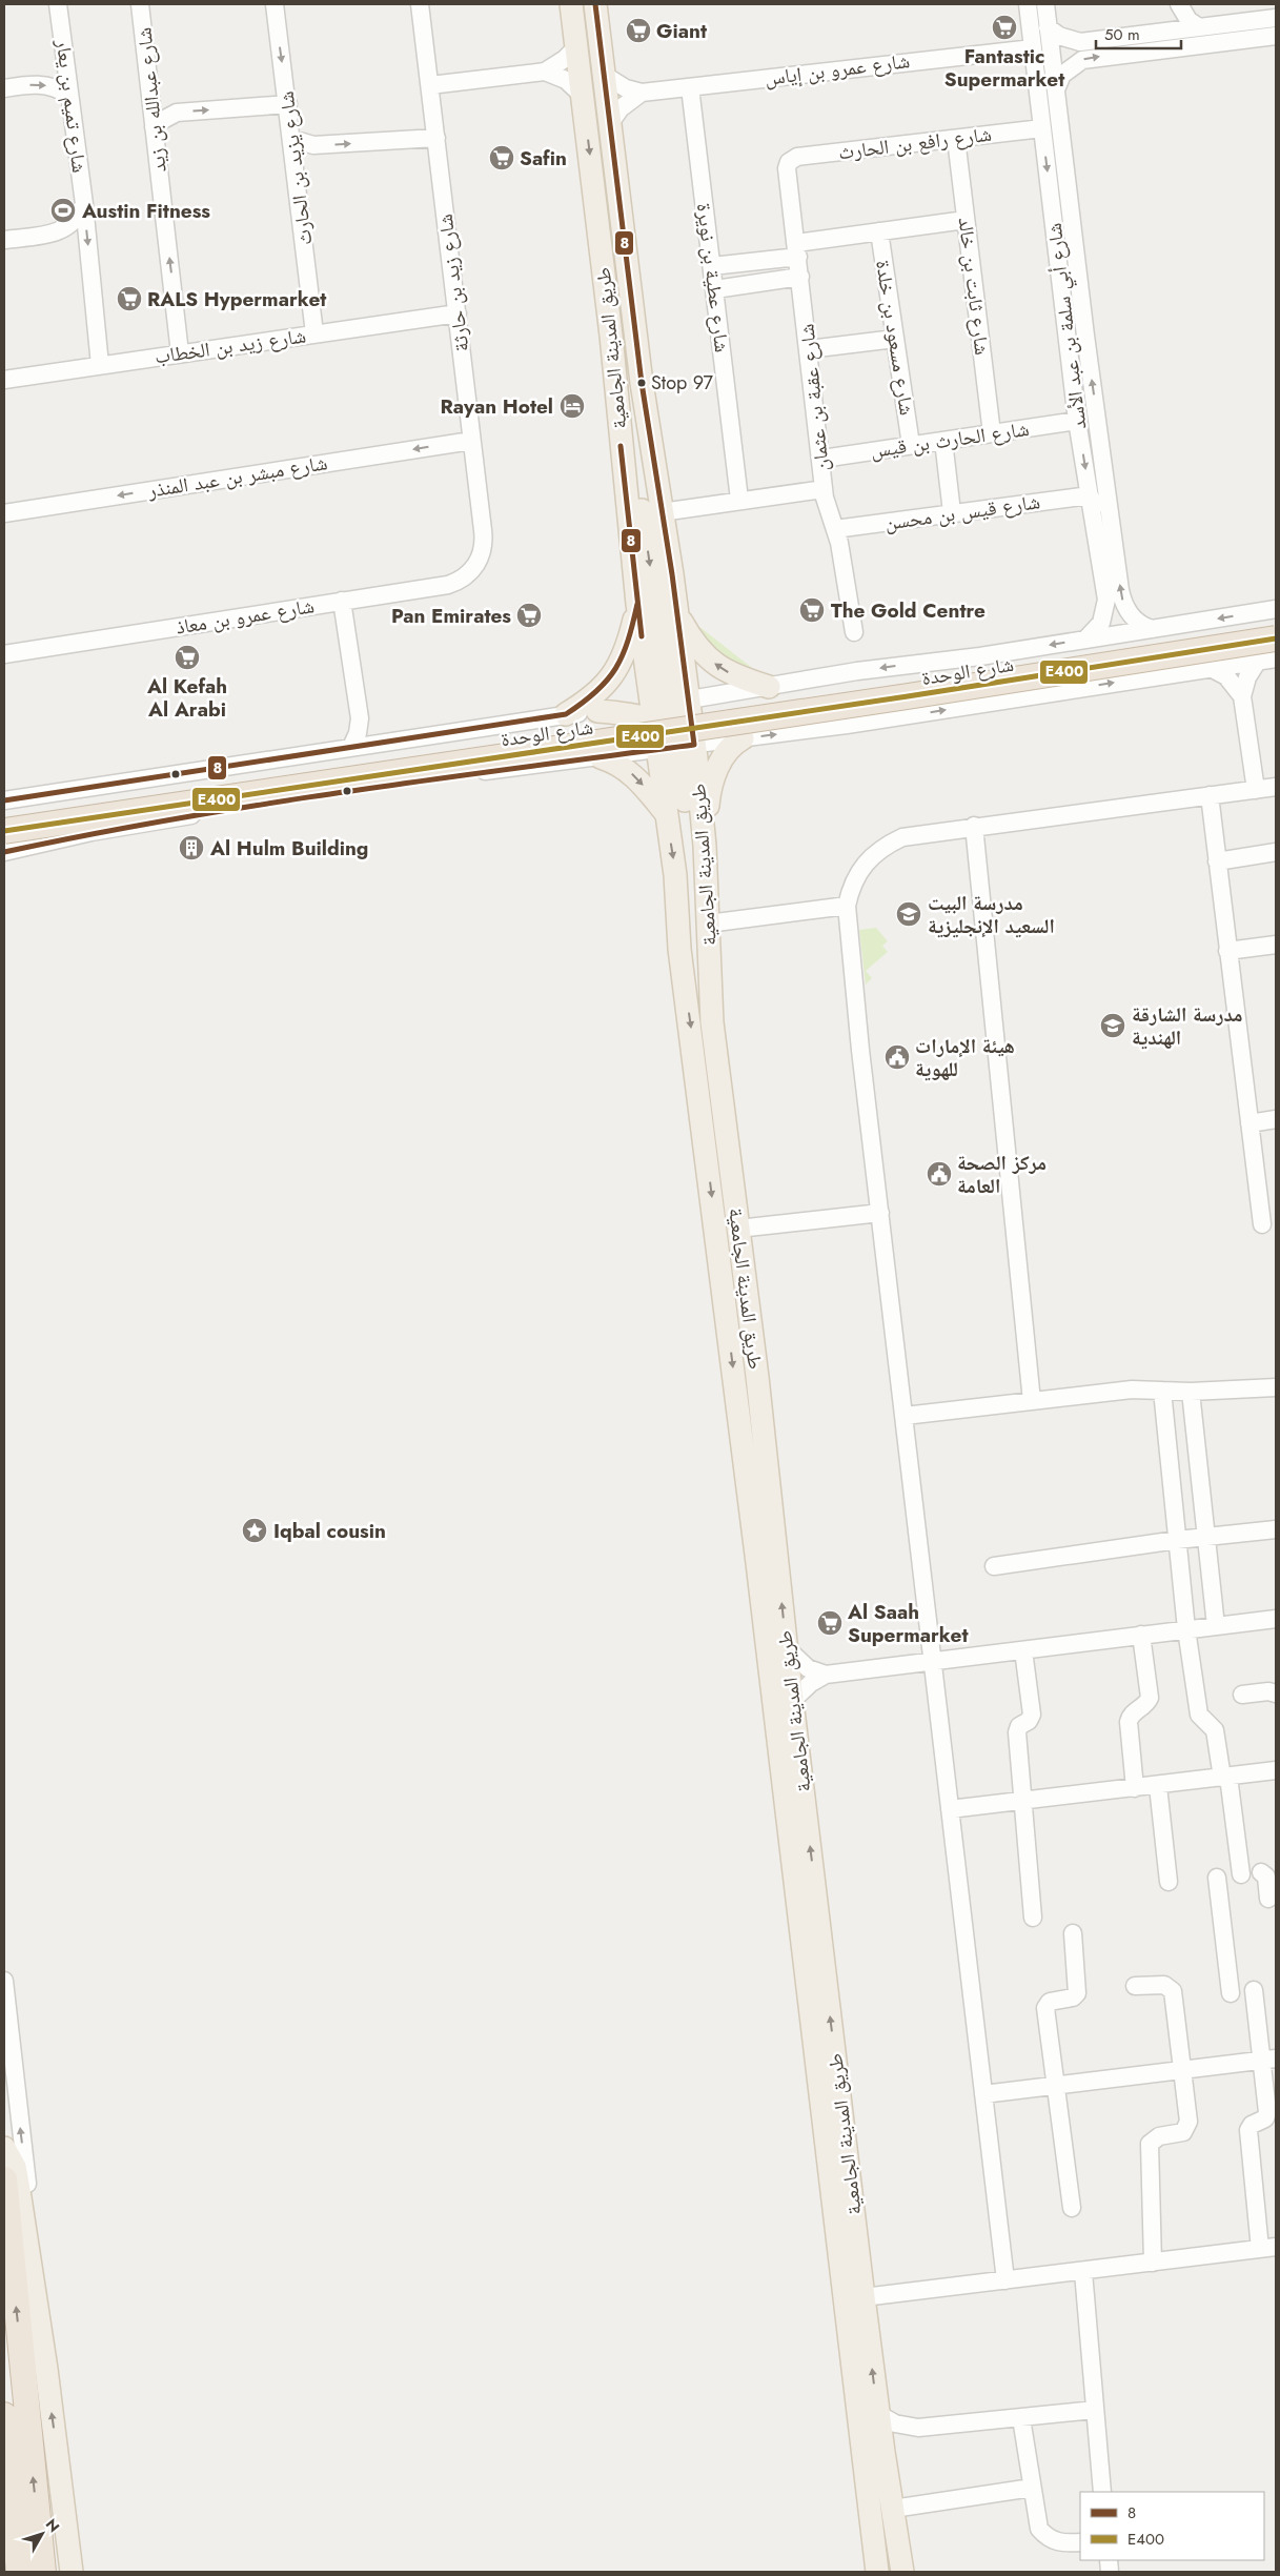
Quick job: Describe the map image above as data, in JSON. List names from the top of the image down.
{
  "streets": {
    "highway": ["شارع الوحدة"],
    "main road": ["طريق المدينة الجامعية"],
    "street": [
      "شارع عمرو بن إياس",
      "شارع عبدالله بن زيد",
      "شارع تميم بن يعار",
      "شارع رافع بن الحارث",
      "شارع يزيد بن الحارث",
      "شارع عطية بن نويرة",
      "شارع زيد بن حارثة",
      "شارع ثابت بن خالد",
      "شارع أبي سلمة بن عبد الأسد",
      "شارع مسعود بن خلدة",
      "شارع زيد بن الخطاب",
      "شارع عقبة بن عثمان",
      "شارع الحارث بن قيس",
      "شارع مبشر بن عبد المنذر",
      "شارع قيس بن محسن",
      "شارع عمرو بن معاذ"
    ]
  },
  "crossings": [
    ["شارع عمرو بن إياس", "شارع عطية بن نويرة"],
    ["شارع عمرو بن إياس", "شارع أبي سلمة بن عبد الأسد"],
    ["شارع عمرو بن إياس", "طريق المدينة الجامعية"],
    ["شارع عبدالله بن زيد", "شارع زيد بن الخطاب"],
    ["شارع تميم بن يعار", "شارع زيد بن الخطاب"],
    ["شارع رافع بن الحارث", "شارع ثابت بن خالد"],
    ["شارع رافع بن الحارث", "شارع أبي سلمة بن عبد الأسد"],
    ["شارع رافع بن الحارث", "شارع عقبة بن عثمان"],
    ["شارع يزيد بن الحارث", "شارع زيد بن الخطاب"],
    ["شارع زيد بن حارثة", "شارع زيد بن الخطاب"],
    ["شارع زيد بن حارثة", "شارع مبشر بن عبد المنذر"],
    ["شارع زيد بن حارثة", "شارع عمرو بن معاذ"],
    ["شارع ثابت بن خالد", "شارع الحارث بن قيس"],
    ["شارع أبي سلمة بن عبد الأسد", "شارع الحارث بن قيس"],
    ["شارع أبي سلمة بن عبد الأسد", "شارع قيس بن محسن"],
    ["شارع مسعود بن خلدة", "شارع الحارث بن قيس"],
    ["شارع عقبة بن عثمان", "شارع الحارث بن قيس"],
    ["شارع عقبة بن عثمان", "شارع قيس بن محسن"]
  ],
  "one_way": ["شارع عبدالله بن زيد", "شارع تميم بن يعار", "شارع مبشر بن عبد المنذر"],
  "places": {
    "supermarket": [
      "Fantastic Supermarket",
      "Giant",
      "Safin",
      "RALS Hypermarket",
      "The Gold Centre",
      "Pan Emirates",
      "Al Kefah Al Arabi",
      "Al Saah Supermarket"
    ],
    "sports": ["Austin Fitness"],
    "other": ["Stop 97"],
    "hotel": ["Rayan Hotel"],
    "building": ["Al Hulm Building"],
    "school or university": ["مدرسة البيت السعيد الإنجليزية", "مدرسة الشارقة الهندية"],
    "public building": ["هيئة الإمارات للهوية", "مركز الصحة العامة"],
    "place": ["Iqbal cousin"]
  },
  "lines": ["transit line 8", "transit line E400"],
  "legend": ["8", "E400"],
  "scale_bar": "50 m",
  "north": "top right"
}
